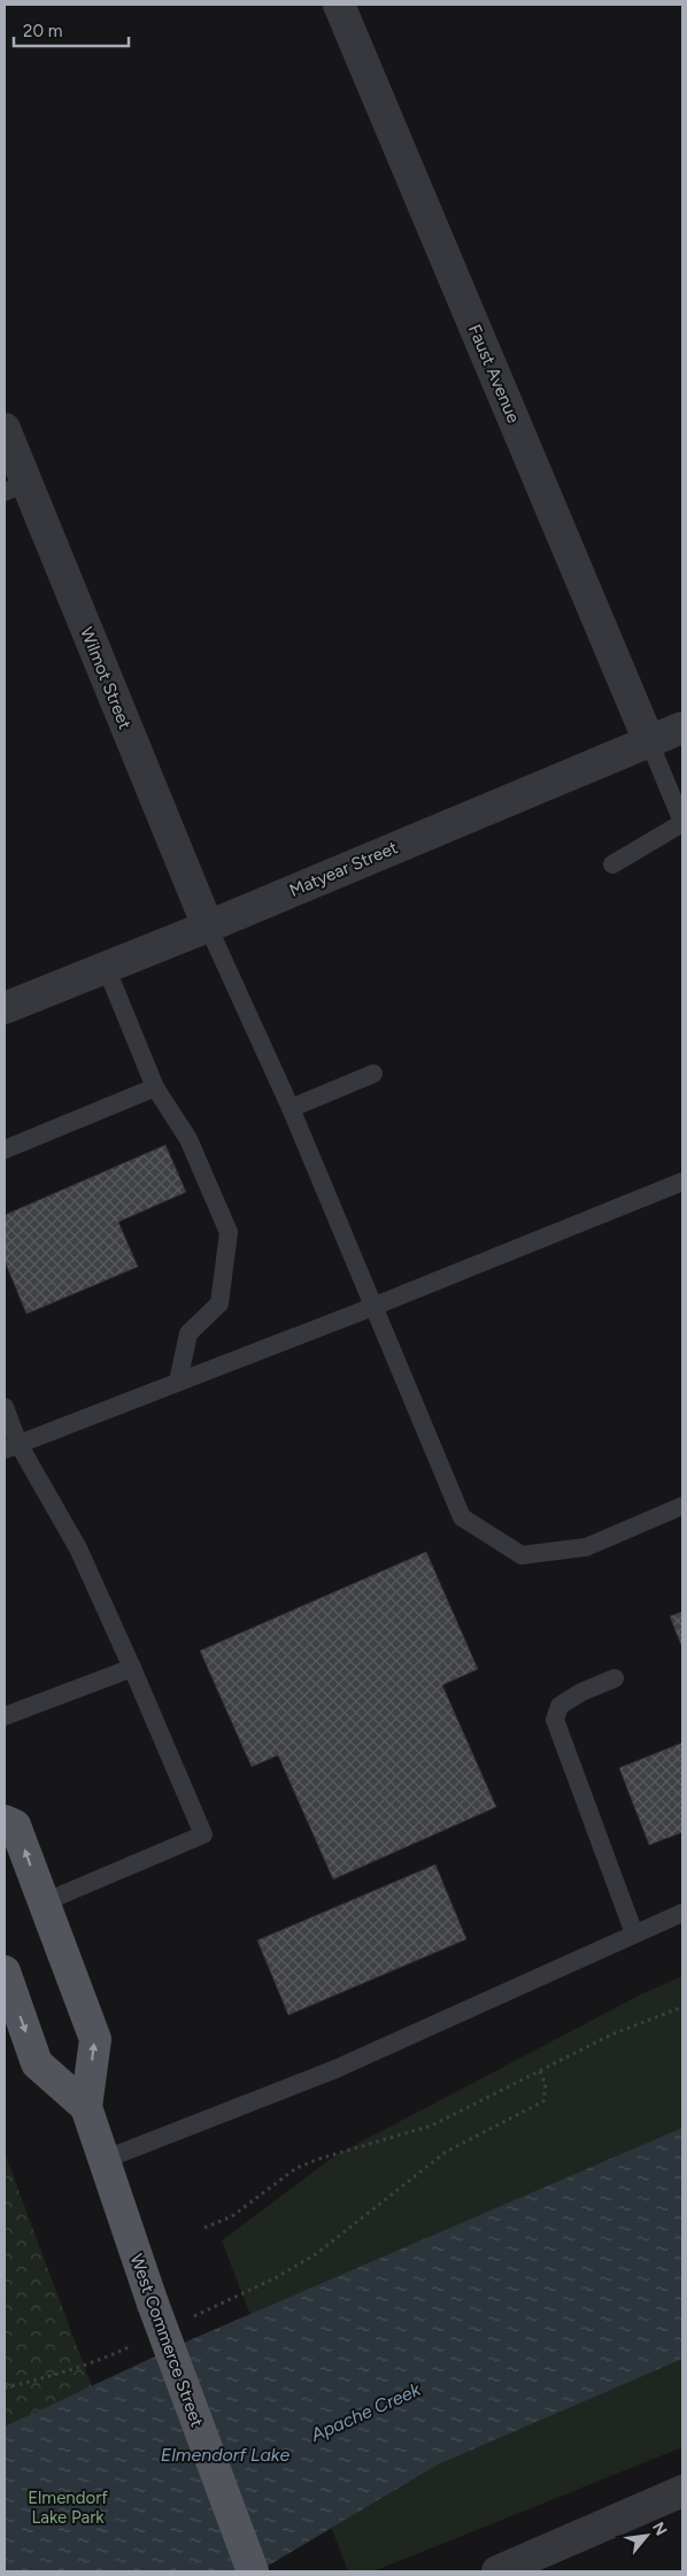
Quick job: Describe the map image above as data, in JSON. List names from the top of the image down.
{
  "streets": {
    "main road": ["West Commerce Street"],
    "street": ["Faust Avenue", "Wilmot Street", "Matyear Street"]
  },
  "crossings": [
    ["Faust Avenue", "Matyear Street"],
    ["Wilmot Street", "Matyear Street"]
  ],
  "water": ["Apache Creek", "Elmendorf Lake"],
  "parks": ["Elmendorf Lake Park"],
  "scale_bar": "20 m",
  "north": "top right"
}
